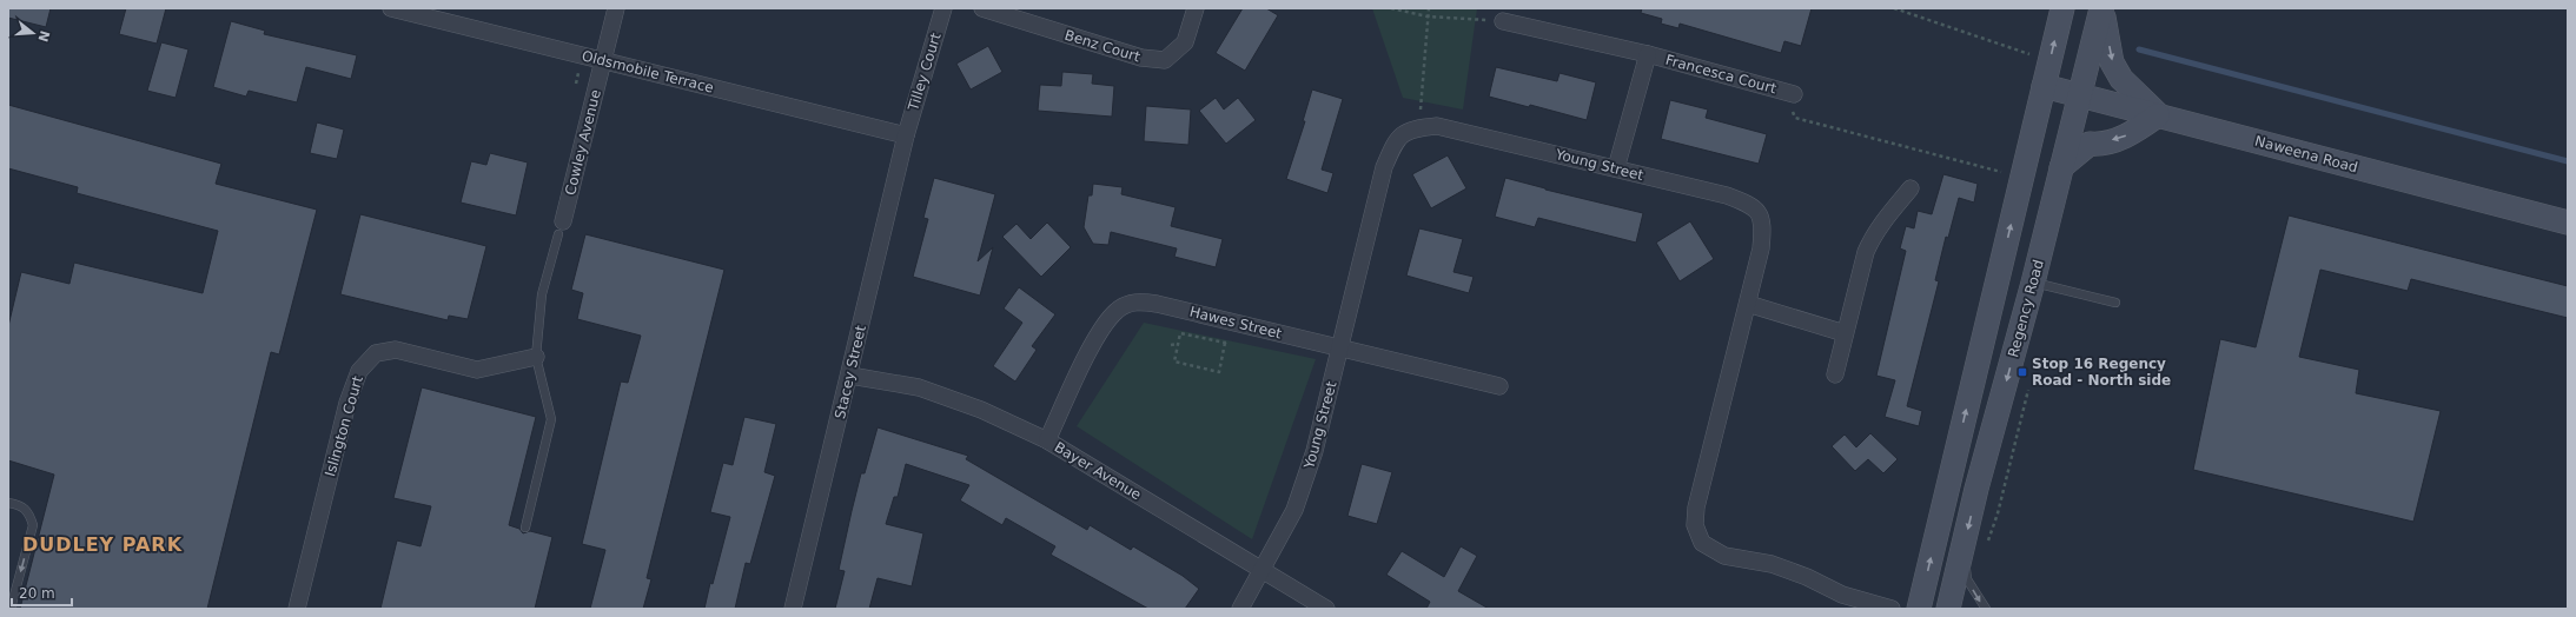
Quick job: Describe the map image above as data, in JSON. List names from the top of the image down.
{
  "streets": {
    "main road": ["Naweena Road", "Regency Road"],
    "street": [
      "Benz Court",
      "Oldsmobile Terrace",
      "Tilley Court",
      "Francesca Court",
      "Cowley Avenue",
      "Young Street",
      "Hawes Street",
      "Stacey Street",
      "Islington Court",
      "Bayer Avenue"
    ]
  },
  "crossings": [
    ["Oldsmobile Terrace", "Tilley Court"],
    ["Oldsmobile Terrace", "Cowley Avenue"],
    ["Oldsmobile Terrace", "Stacey Street"],
    ["Tilley Court", "Stacey Street"],
    ["Francesca Court", "Young Street"],
    ["Naweena Road", "Regency Road"],
    ["Young Street", "Hawes Street"],
    ["Young Street", "Bayer Avenue"],
    ["Hawes Street", "Bayer Avenue"],
    ["Stacey Street", "Bayer Avenue"]
  ],
  "districts": ["DUDLEY PARK"],
  "places": {
    "transit": ["Stop 16 Regency Road - North side"]
  },
  "scale_bar": "20 m",
  "north": "right"
}
